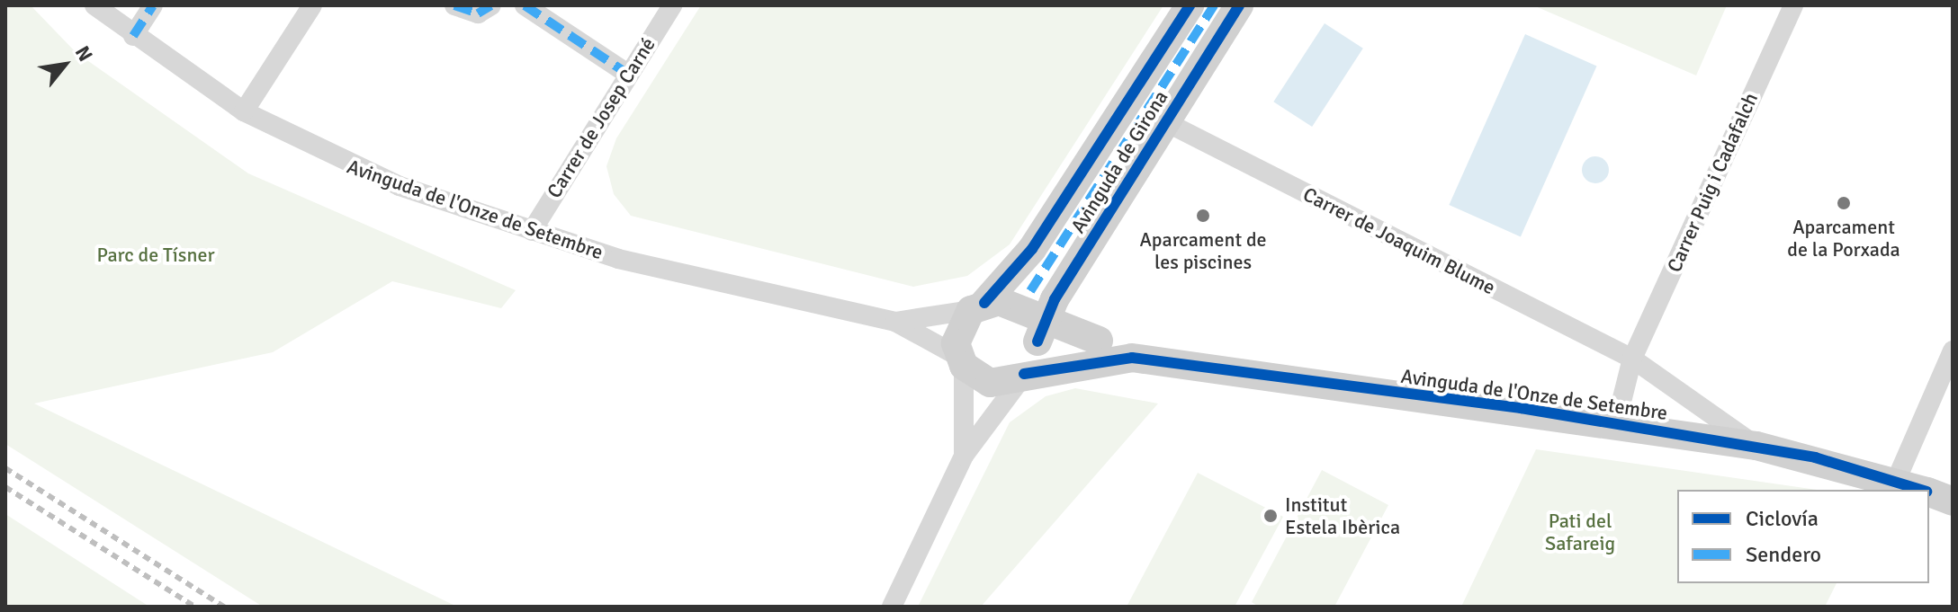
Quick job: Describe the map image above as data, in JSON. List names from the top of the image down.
{
  "streets": {
    "main road": ["Avinguda de Girona", "Avinguda de l'Onze de Setembre"],
    "street": ["Carrer de Josep Carné", "Carrer Puig i Cadafalch", "Carrer de Joaquim Blume"]
  },
  "crossings": [
    ["Carrer de Josep Carné", "Avinguda de l'Onze de Setembre"],
    ["Avinguda de Girona", "Avinguda de l'Onze de Setembre"],
    ["Avinguda de Girona", "Carrer de Joaquim Blume"],
    ["Carrer Puig i Cadafalch", "Carrer de Joaquim Blume"],
    ["Avinguda de l'Onze de Setembre", "Carrer de Joaquim Blume"]
  ],
  "parks": ["Parc de Tísner", "Pati del Safareig"],
  "places": ["Aparcament de la Porxada", "Aparcament de les piscines", "Institut Estela Ibèrica"],
  "legend": ["Ciclovía", "Sendero"],
  "north": "top right"
}
